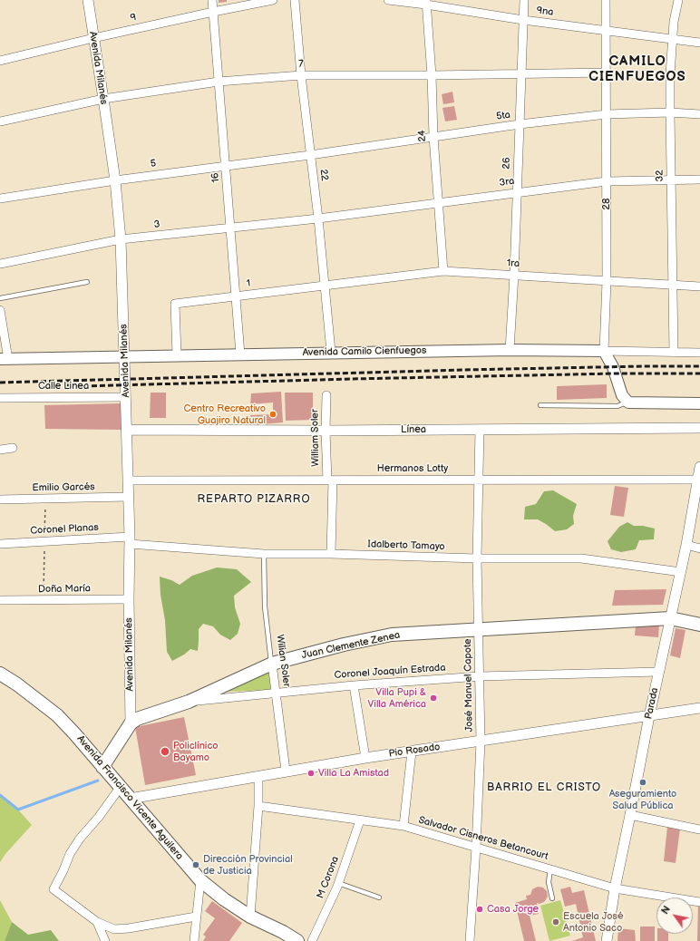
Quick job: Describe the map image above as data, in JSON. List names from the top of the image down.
{
  "streets": {
    "main road": ["Avenida Camilo Cienfuegos", "Juan Clemente Zenea", "Avenida Francisco Vicente Aguilera"],
    "street": [
      "9na",
      "9",
      "7",
      "Avenida Milanés",
      "5ta",
      "24",
      "26",
      "5",
      "22",
      "32",
      "16",
      "3ra",
      "28",
      "3",
      "1ra",
      "1",
      "Calle Linea",
      "Línea",
      "William Soler",
      "Hermanos Lotty",
      "Emilio Garcés",
      "Coronel Planas",
      "Idalberto Tamayo",
      "Doña María",
      "Wilian Soler",
      "Coronel Joaquín Estrada",
      "José Manuel Capote",
      "Parada",
      "Pio Rosado",
      "Salvador Cisneros Betancourt",
      "M Corona"
    ]
  },
  "crossings": [
    ["9na", "24"],
    ["9na", "26"],
    ["9na", "32"],
    ["9na", "28"],
    ["9", "Avenida Milanés"],
    ["9", "16"],
    ["7", "Avenida Milanés"],
    ["7", "24"],
    ["7", "26"],
    ["7", "22"],
    ["7", "16"],
    ["7", "28"],
    ["Avenida Milanés", "5"],
    ["Avenida Milanés", "3"],
    ["Avenida Milanés", "Avenida Camilo Cienfuegos"],
    ["Avenida Milanés", "Calle Linea"],
    ["Avenida Milanés", "Línea"],
    ["Avenida Milanés", "Hermanos Lotty"],
    ["Avenida Milanés", "Emilio Garcés"],
    ["Avenida Milanés", "Coronel Planas"],
    ["Avenida Milanés", "Idalberto Tamayo"],
    ["Avenida Milanés", "Doña María"],
    ["Avenida Milanés", "Juan Clemente Zenea"],
    ["5ta", "24"],
    ["5ta", "26"],
    ["5ta", "5"],
    ["5ta", "22"],
    ["5ta", "32"],
    ["5ta", "28"],
    ["24", "3ra"],
    ["24", "1ra"],
    ["26", "3ra"],
    ["26", "1ra"],
    ["26", "Avenida Camilo Cienfuegos"],
    ["5", "22"],
    ["5", "16"],
    ["22", "3ra"],
    ["22", "3"],
    ["22", "1ra"],
    ["22", "1"],
    ["22", "Avenida Camilo Cienfuegos"],
    ["32", "3ra"],
    ["32", "1ra"],
    ["16", "3"],
    ["16", "1"],
    ["16", "Avenida Camilo Cienfuegos"],
    ["3ra", "28"],
    ["3ra", "3"],
    ["28", "1ra"],
    ["28", "Avenida Camilo Cienfuegos"],
    ["1ra", "1"],
    ["1", "Avenida Camilo Cienfuegos"],
    ["Línea", "William Soler"],
    ["Línea", "José Manuel Capote"],
    ["William Soler", "Hermanos Lotty"],
    ["William Soler", "Idalberto Tamayo"],
    ["Hermanos Lotty", "José Manuel Capote"],
    ["Hermanos Lotty", "Parada"],
    ["Coronel Planas", "Idalberto Tamayo"],
    ["Idalberto Tamayo", "Wilian Soler"],
    ["Idalberto Tamayo", "José Manuel Capote"],
    ["Idalberto Tamayo", "Parada"],
    ["Juan Clemente Zenea", "Wilian Soler"],
    ["Juan Clemente Zenea", "Coronel Joaquín Estrada"],
    ["Juan Clemente Zenea", "José Manuel Capote"],
    ["Juan Clemente Zenea", "Parada"],
    ["Wilian Soler", "Coronel Joaquín Estrada"],
    ["Wilian Soler", "Pio Rosado"],
    ["Coronel Joaquín Estrada", "José Manuel Capote"],
    ["Coronel Joaquín Estrada", "Parada"],
    ["José Manuel Capote", "Pio Rosado"],
    ["José Manuel Capote", "Salvador Cisneros Betancourt"],
    ["Parada", "Pio Rosado"],
    ["Parada", "Salvador Cisneros Betancourt"],
    ["Pio Rosado", "Avenida Francisco Vicente Aguilera"],
    ["Salvador Cisneros Betancourt", "M Corona"]
  ],
  "districts": ["CAMILO CIENFUEGOS", "REPARTO PIZARRO", "BARRIO EL CRISTO"],
  "places": [
    "Centro Recreativo Guajiro Natural",
    "Villa Pupi & Villa América",
    "Policlínico Bayamo",
    "Villa La Amistad",
    "Aseguramiento Salud Pública",
    "Dirección Provincial de Justicia",
    "Casa Jorge",
    "Escuela José Antonio Saco"
  ],
  "north": "top left"
}
